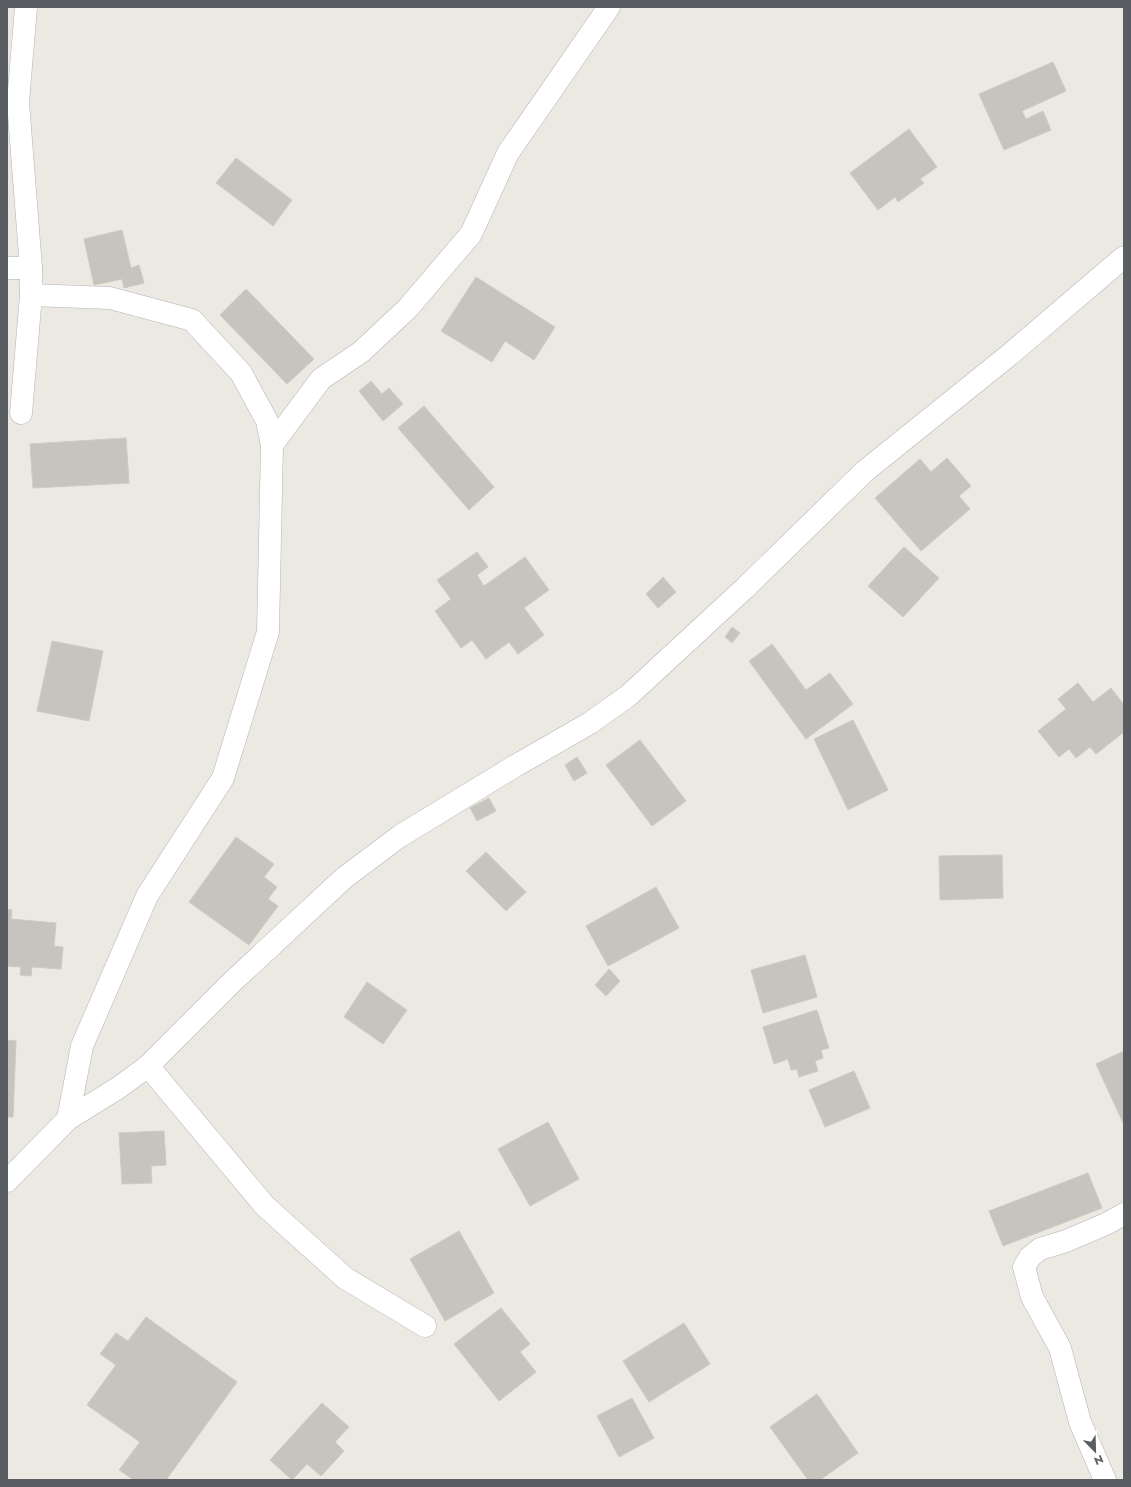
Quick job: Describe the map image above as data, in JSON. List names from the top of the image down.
{
  "north": "bottom right"
}
